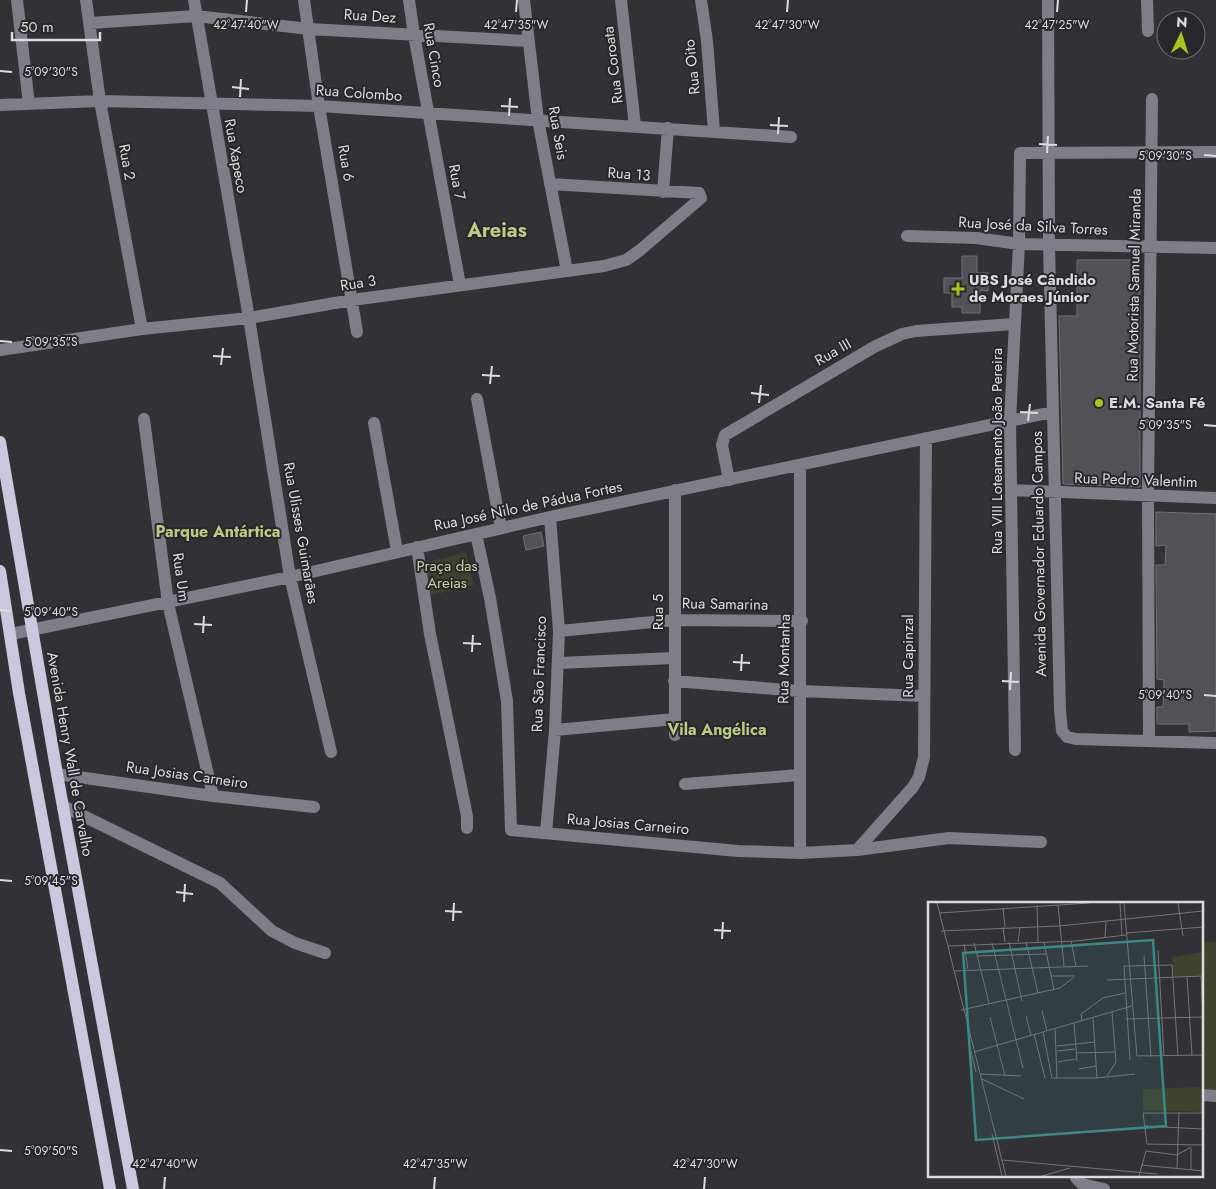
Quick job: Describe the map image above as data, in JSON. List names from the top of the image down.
{
  "streets": {
    "main road": ["Avenida Henry Wall de Carvalho"],
    "street": [
      "Rua Dez",
      "Rua Cinco",
      "Rua Coroata",
      "Rua Oito",
      "Rua Colombo",
      "Rua Seis",
      "Rua Xapeco",
      "Rua 2",
      "Rua 6",
      "Rua 13",
      "Rua 7",
      "Rua José da Silva Torres",
      "Rua 3",
      "Rua Motorista Samuel Miranda",
      "Rua III",
      "Rua VIII Loteamento João Pereira",
      "Rua Pedro Valentim",
      "Rua José Nilo de Pádua Fortes",
      "Rua Ulisses Guimarães",
      "Avenida Governador Eduardo Campos",
      "Rua Um",
      "Rua Samarina",
      "Rua 5",
      "Rua Capinzal",
      "Rua Montanha",
      "Rua São Francisco",
      "Rua Josias Carneiro"
    ]
  },
  "crossings": [
    ["Rua Dez", "Rua Cinco"],
    ["Rua Dez", "Rua Seis"],
    ["Rua Dez", "Rua Xapeco"],
    ["Rua Dez", "Rua 2"],
    ["Rua Dez", "Rua 6"],
    ["Rua Cinco", "Rua Colombo"],
    ["Rua Cinco", "Rua 7"],
    ["Rua Coroata", "Rua Colombo"],
    ["Rua Oito", "Rua Colombo"],
    ["Rua Colombo", "Rua Seis"],
    ["Rua Colombo", "Rua Xapeco"],
    ["Rua Colombo", "Rua 2"],
    ["Rua Colombo", "Rua 6"],
    ["Rua Colombo", "Rua 7"],
    ["Rua Seis", "Rua 13"],
    ["Rua Seis", "Rua 3"],
    ["Rua Xapeco", "Rua 3"],
    ["Rua Xapeco", "Rua Ulisses Guimarães"],
    ["Rua 2", "Rua 3"],
    ["Rua 6", "Rua 3"],
    ["Rua 13", "Rua 3"],
    ["Rua 7", "Rua 3"],
    ["Rua José da Silva Torres", "Rua Motorista Samuel Miranda"],
    ["Rua José da Silva Torres", "Rua VIII Loteamento João Pereira"],
    ["Rua José da Silva Torres", "Avenida Governador Eduardo Campos"],
    ["Rua 3", "Rua Ulisses Guimarães"],
    ["Rua Motorista Samuel Miranda", "Rua Pedro Valentim"],
    ["Rua Motorista Samuel Miranda", "Avenida Governador Eduardo Campos"],
    ["Rua III", "Rua VIII Loteamento João Pereira"],
    ["Rua III", "Rua José Nilo de Pádua Fortes"],
    ["Rua VIII Loteamento João Pereira", "Rua Pedro Valentim"],
    ["Rua VIII Loteamento João Pereira", "Rua José Nilo de Pádua Fortes"],
    ["Rua VIII Loteamento João Pereira", "Avenida Governador Eduardo Campos"],
    ["Rua Pedro Valentim", "Avenida Governador Eduardo Campos"],
    ["Rua José Nilo de Pádua Fortes", "Rua Ulisses Guimarães"],
    ["Rua José Nilo de Pádua Fortes", "Avenida Governador Eduardo Campos"],
    ["Rua José Nilo de Pádua Fortes", "Rua Um"],
    ["Rua José Nilo de Pádua Fortes", "Rua 5"],
    ["Rua José Nilo de Pádua Fortes", "Rua Capinzal"],
    ["Rua José Nilo de Pádua Fortes", "Rua Montanha"],
    ["Rua José Nilo de Pádua Fortes", "Rua São Francisco"],
    ["Rua José Nilo de Pádua Fortes", "Avenida Henry Wall de Carvalho"],
    ["Rua José Nilo de Pádua Fortes", "Rua Josias Carneiro"],
    ["Rua Um", "Rua Josias Carneiro"],
    ["Rua Samarina", "Rua 5"],
    ["Rua Samarina", "Rua Montanha"],
    ["Rua Samarina", "Rua São Francisco"],
    ["Rua Capinzal", "Rua Josias Carneiro"],
    ["Rua Montanha", "Rua Josias Carneiro"],
    ["Rua São Francisco", "Rua Josias Carneiro"],
    ["Avenida Henry Wall de Carvalho", "Rua Josias Carneiro"]
  ],
  "districts": ["Areias", "Parque Antártica", "Vila Angélica"],
  "parks": ["Praça das Areias"],
  "places": {
    "health": ["UBS José Cândido de Moraes Júnior"],
    "other": ["E.M. Santa Fé"]
  },
  "scale_bar": "50 m",
  "north": "top",
  "coordinates": [
    "42°47'40\"W",
    "42°47'35\"W",
    "42°47'30\"W",
    "42°47'25\"W",
    "5°09'30\"S",
    "5°09'35\"S",
    "5°09'40\"S",
    "5°09'45\"S",
    "5°09'50\"S"
  ]
}
